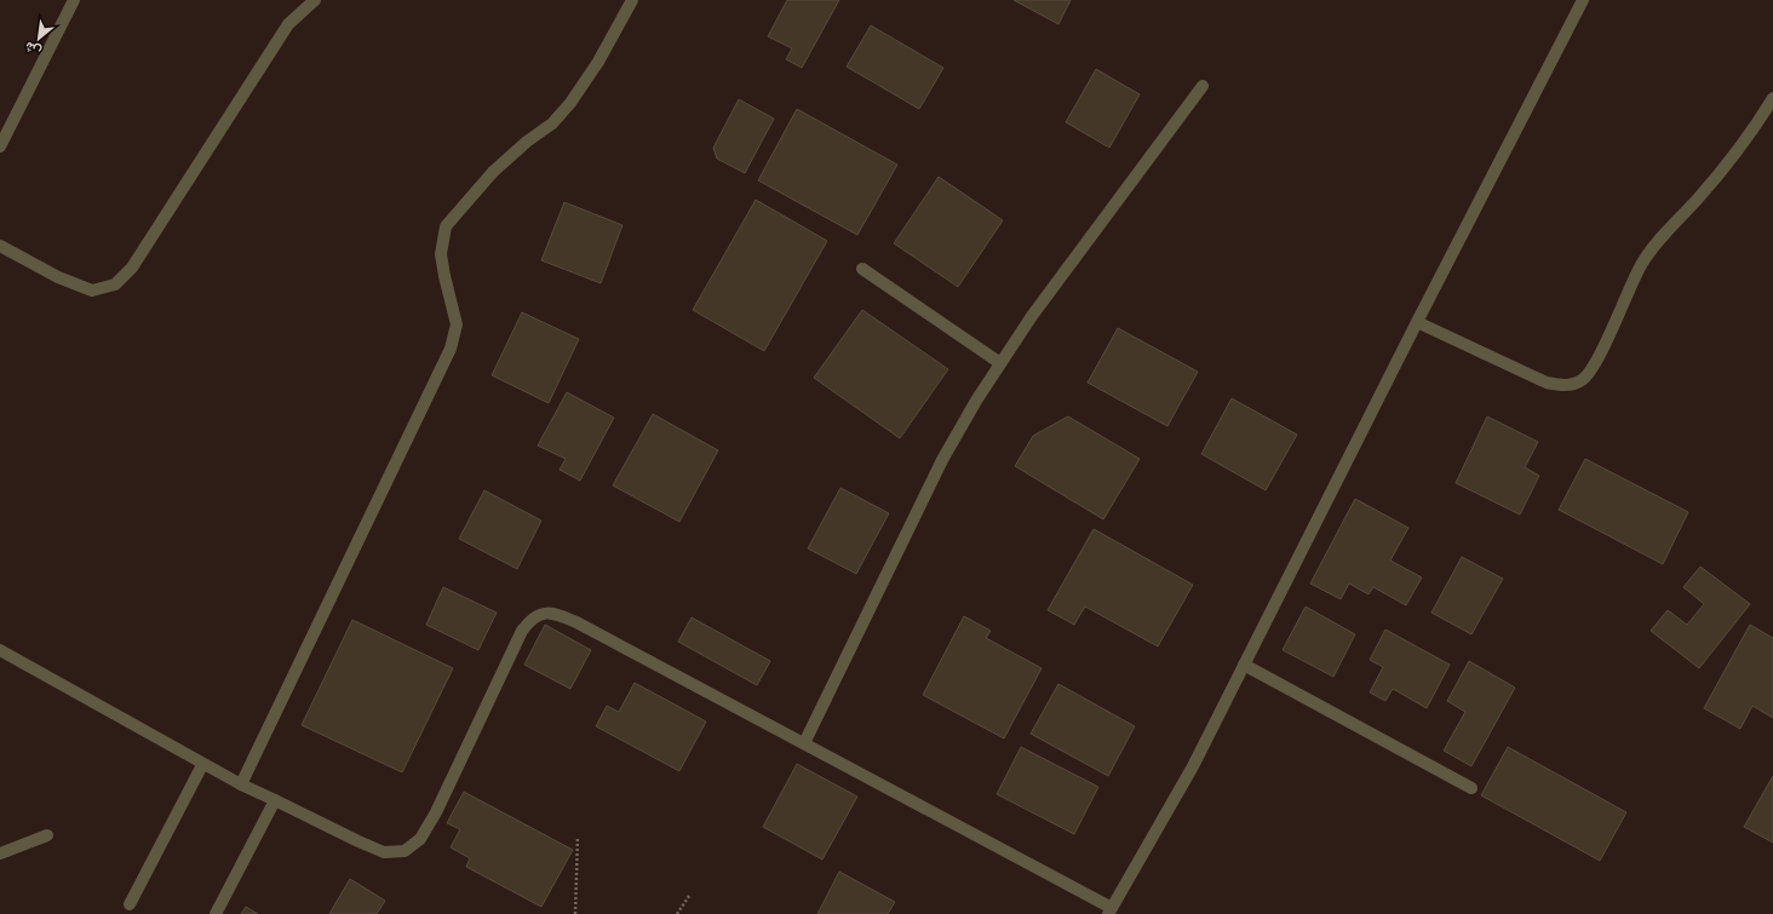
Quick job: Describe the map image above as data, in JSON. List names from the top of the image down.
{
  "north": "bottom left"
}
